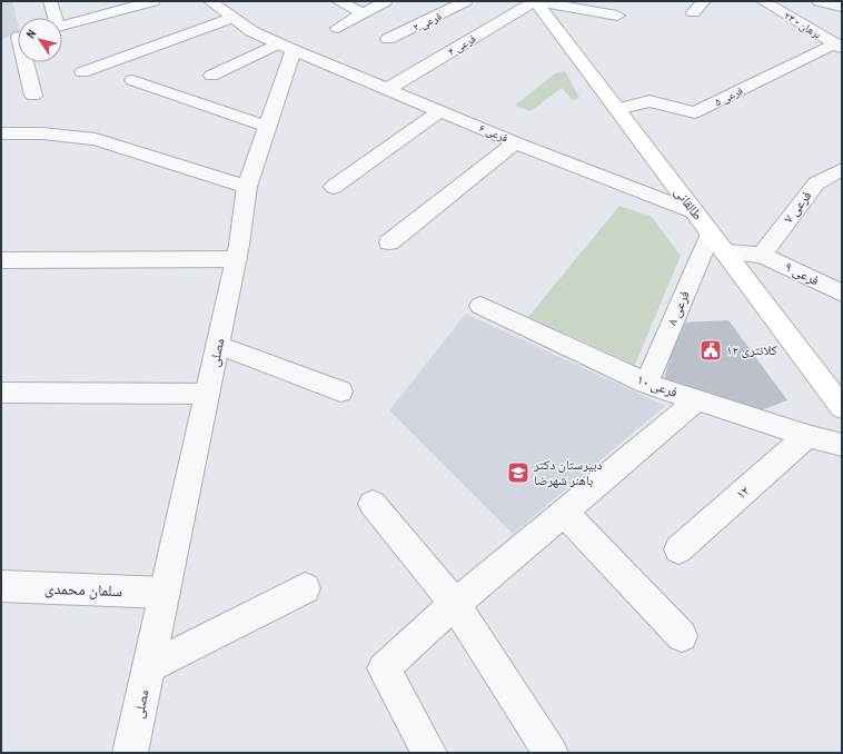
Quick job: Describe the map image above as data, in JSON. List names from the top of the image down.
{
  "streets": {
    "main road": ["طالقانی"],
    "street": [
      "فرعی ۲",
      "۲۴ - برهان",
      "فرعی ۴",
      "فرعی ۵",
      "فرعی ۶",
      "فرعی ۷",
      "فرعی ۹",
      "فرعی ۸",
      "مصلی",
      "فرعی ۱۰",
      "۱۲",
      "سلمان محمدی"
    ]
  },
  "crossings": [
    ["۲۴ - برهان", "فرعی ۵"],
    ["فرعی ۴", "فرعی ۶"],
    ["فرعی ۴", "طالقانی"],
    ["فرعی ۵", "طالقانی"],
    ["فرعی ۶", "طالقانی"],
    ["فرعی ۶", "مصلی"],
    ["طالقانی", "فرعی ۸"],
    ["فرعی ۷", "فرعی ۹"],
    ["فرعی ۸", "فرعی ۱۰"],
    ["مصلی", "سلمان محمدی"],
    ["فرعی ۱۰", "۱۲"]
  ],
  "places": {
    "public building": ["کلانتری ۱۲"],
    "school or university": ["دبیرستان دکتر باهنر شهرضا"]
  },
  "north": "top left"
}
